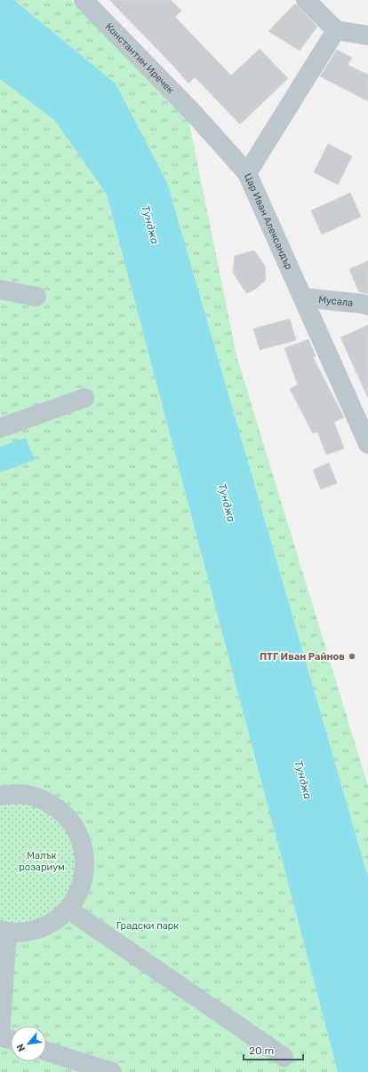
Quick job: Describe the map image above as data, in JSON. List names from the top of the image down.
{
  "streets": {
    "street": ["Константин Иречек", "Цар Иван Александър", "Мусала"]
  },
  "crossings": [
    ["Константин Иречек", "Цар Иван Александър"],
    ["Цар Иван Александър", "Мусала"]
  ],
  "water": ["Тунджа"],
  "parks": ["Малък розариум", "Градски парк"],
  "places": ["ПТГ Иван Райнов"],
  "scale_bar": "20 m",
  "north": "bottom left"
}
